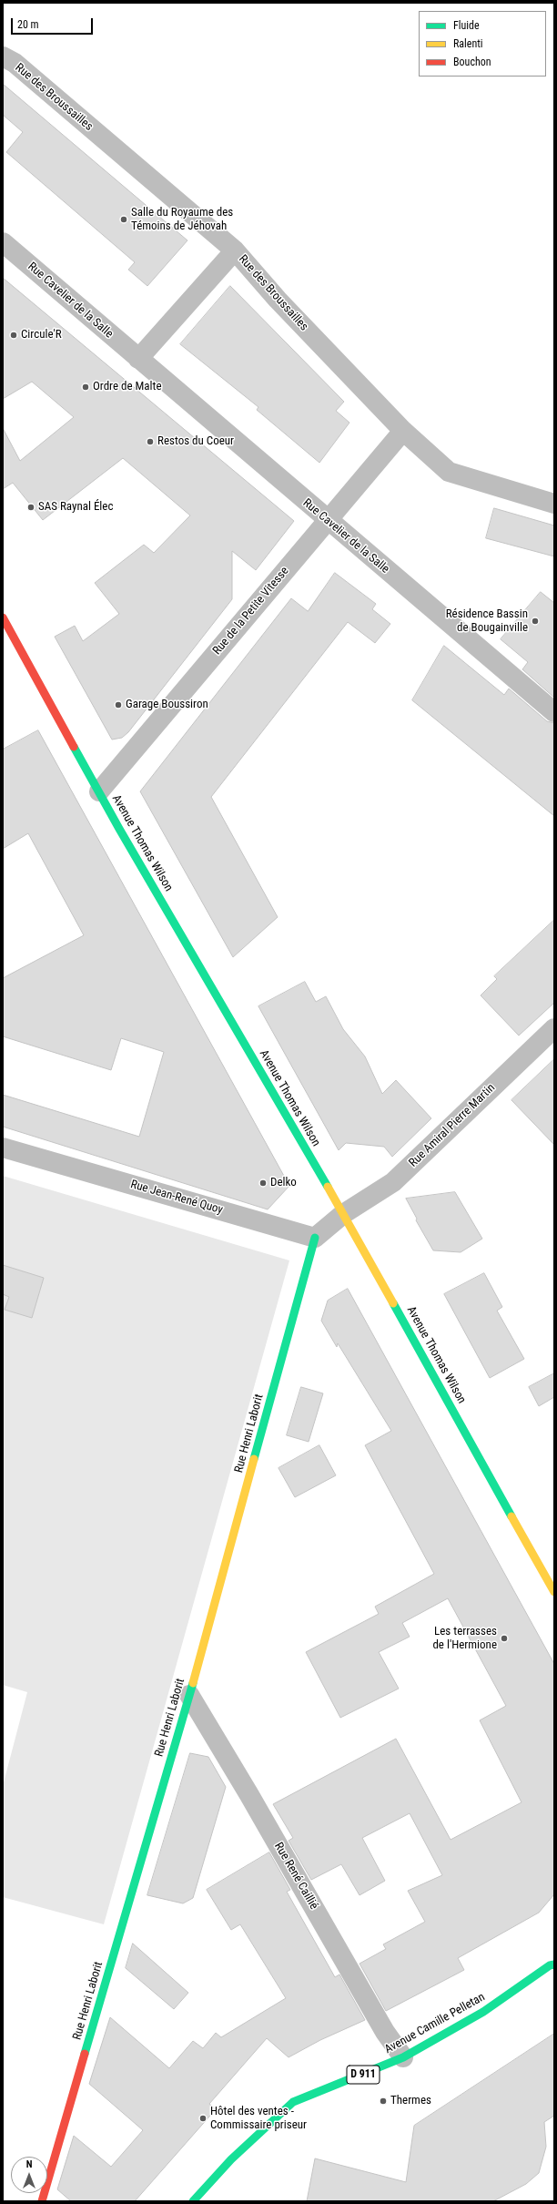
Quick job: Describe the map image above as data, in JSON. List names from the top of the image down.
{
  "streets": {
    "street": [
      "Rue des Broussailles",
      "Rue Cavelier de la Salle",
      "Rue de la Petite Vitesse",
      "Avenue Thomas Wilson",
      "Rue Amiral Pierre Martin",
      "Rue Jean-René Quoy",
      "Rue Henri Laborit",
      "Rue René Caillié",
      "Avenue Camille Pelletan",
      "D 911"
    ]
  },
  "crossings": [
    ["Rue des Broussailles", "Rue de la Petite Vitesse"],
    ["Rue Cavelier de la Salle", "Rue de la Petite Vitesse"],
    ["Rue de la Petite Vitesse", "Avenue Thomas Wilson"],
    ["Avenue Thomas Wilson", "Rue Amiral Pierre Martin"],
    ["Rue Jean-René Quoy", "Rue Henri Laborit"],
    ["Rue Henri Laborit", "Rue René Caillié"],
    ["Rue René Caillié", "Avenue Camille Pelletan"]
  ],
  "places": [
    "Salle du Royaume des Témoins de Jéhovah",
    "Circule'R",
    "Ordre de Malte",
    "Restos du Coeur",
    "SAS Raynal Élec",
    "Résidence Bassin de Bougainville",
    "Garage Boussiron",
    "Delko",
    "Les terrasses de l'Hermione",
    "Thermes",
    "Hôtel des ventes - Commissaire priseur"
  ],
  "legend": ["Fluide", "Ralenti", "Bouchon"],
  "scale_bar": "20 m",
  "north": "top"
}
